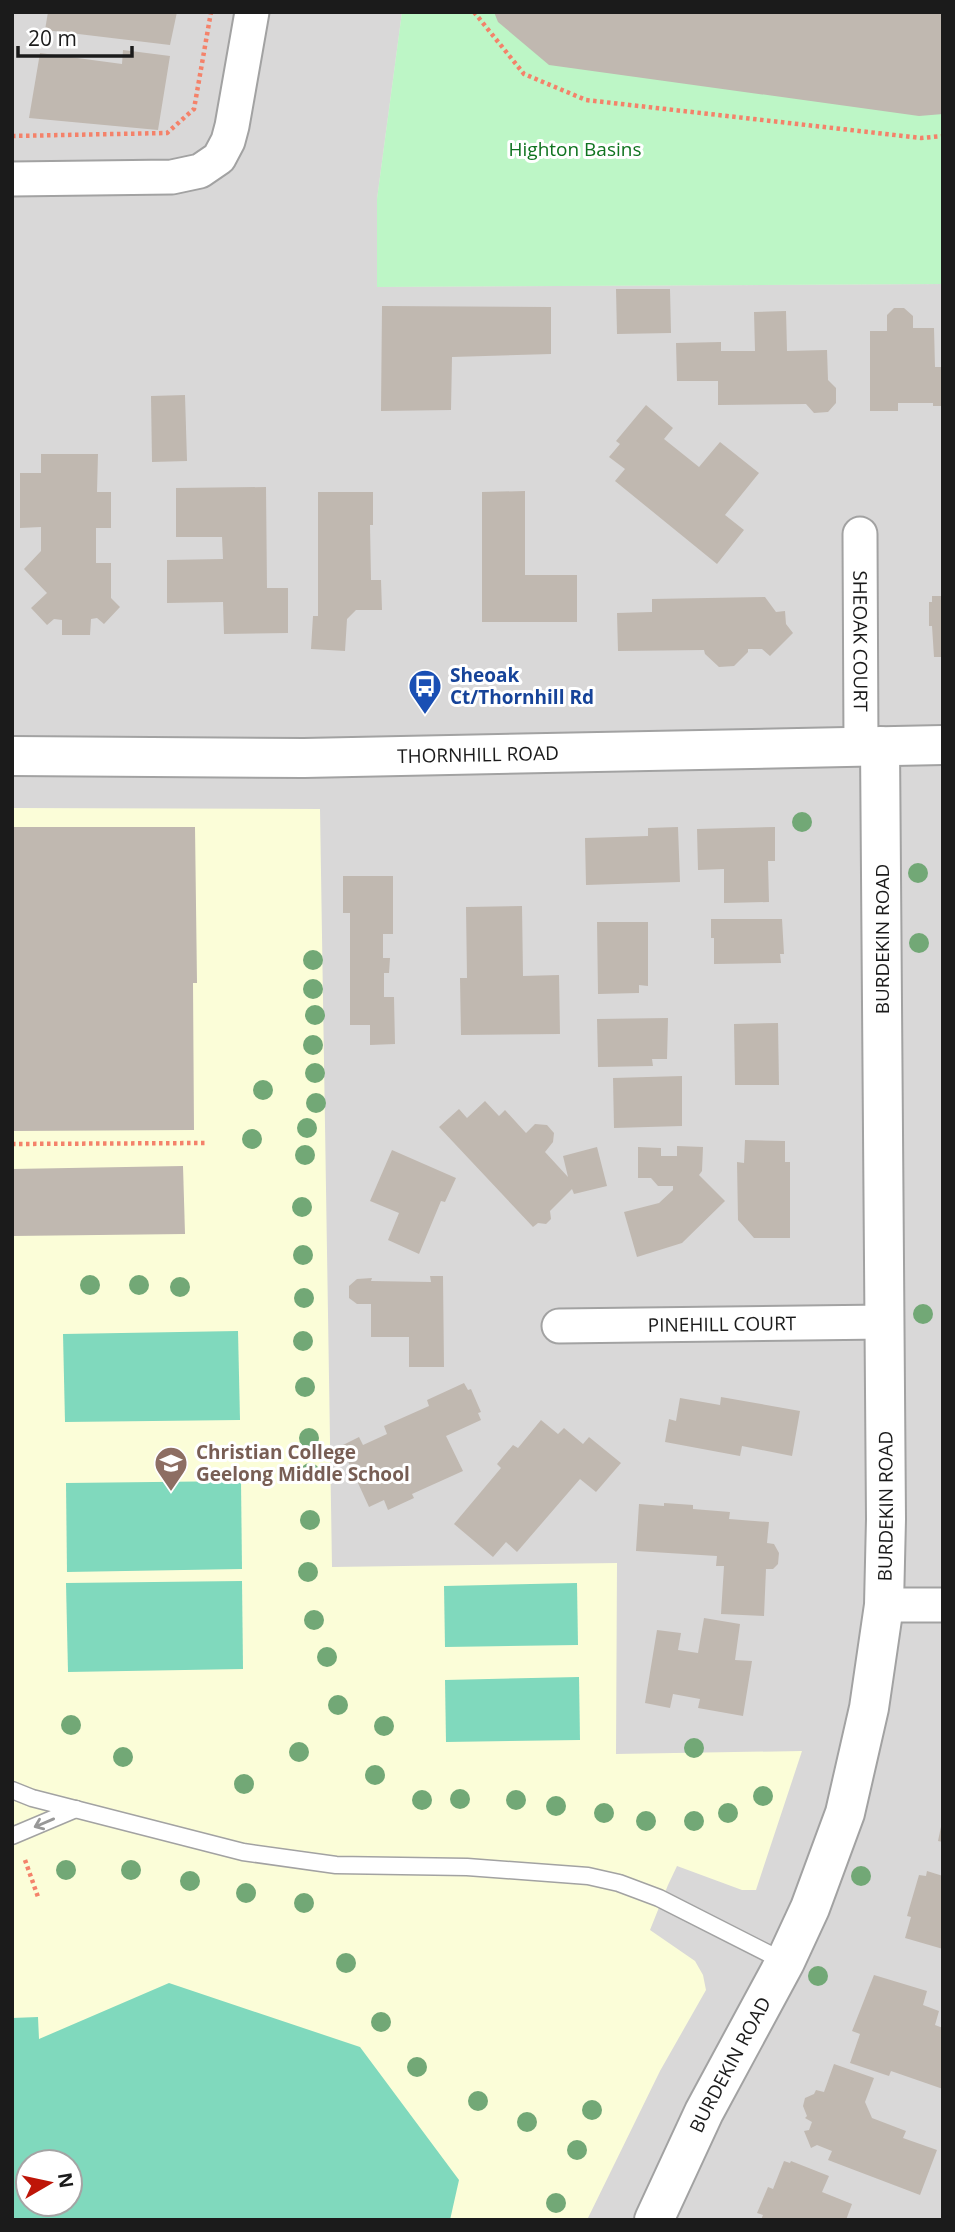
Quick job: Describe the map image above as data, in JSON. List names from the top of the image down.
{
  "streets": {
    "street": [
      "SHEOAK COURT",
      "THORNHILL ROAD",
      "BURDEKIN ROAD",
      "PINEHILL COURT"
    ]
  },
  "crossings": [
    ["SHEOAK COURT", "THORNHILL ROAD"],
    ["SHEOAK COURT", "BURDEKIN ROAD"],
    ["THORNHILL ROAD", "BURDEKIN ROAD"],
    ["BURDEKIN ROAD", "PINEHILL COURT"]
  ],
  "parks": ["Highton Basins"],
  "places": {
    "bus stop": ["Sheoak Ct/Thornhill Rd"],
    "school or university": ["Christian College Geelong Middle School"]
  },
  "scale_bar": "20 m",
  "north": "right"
}
